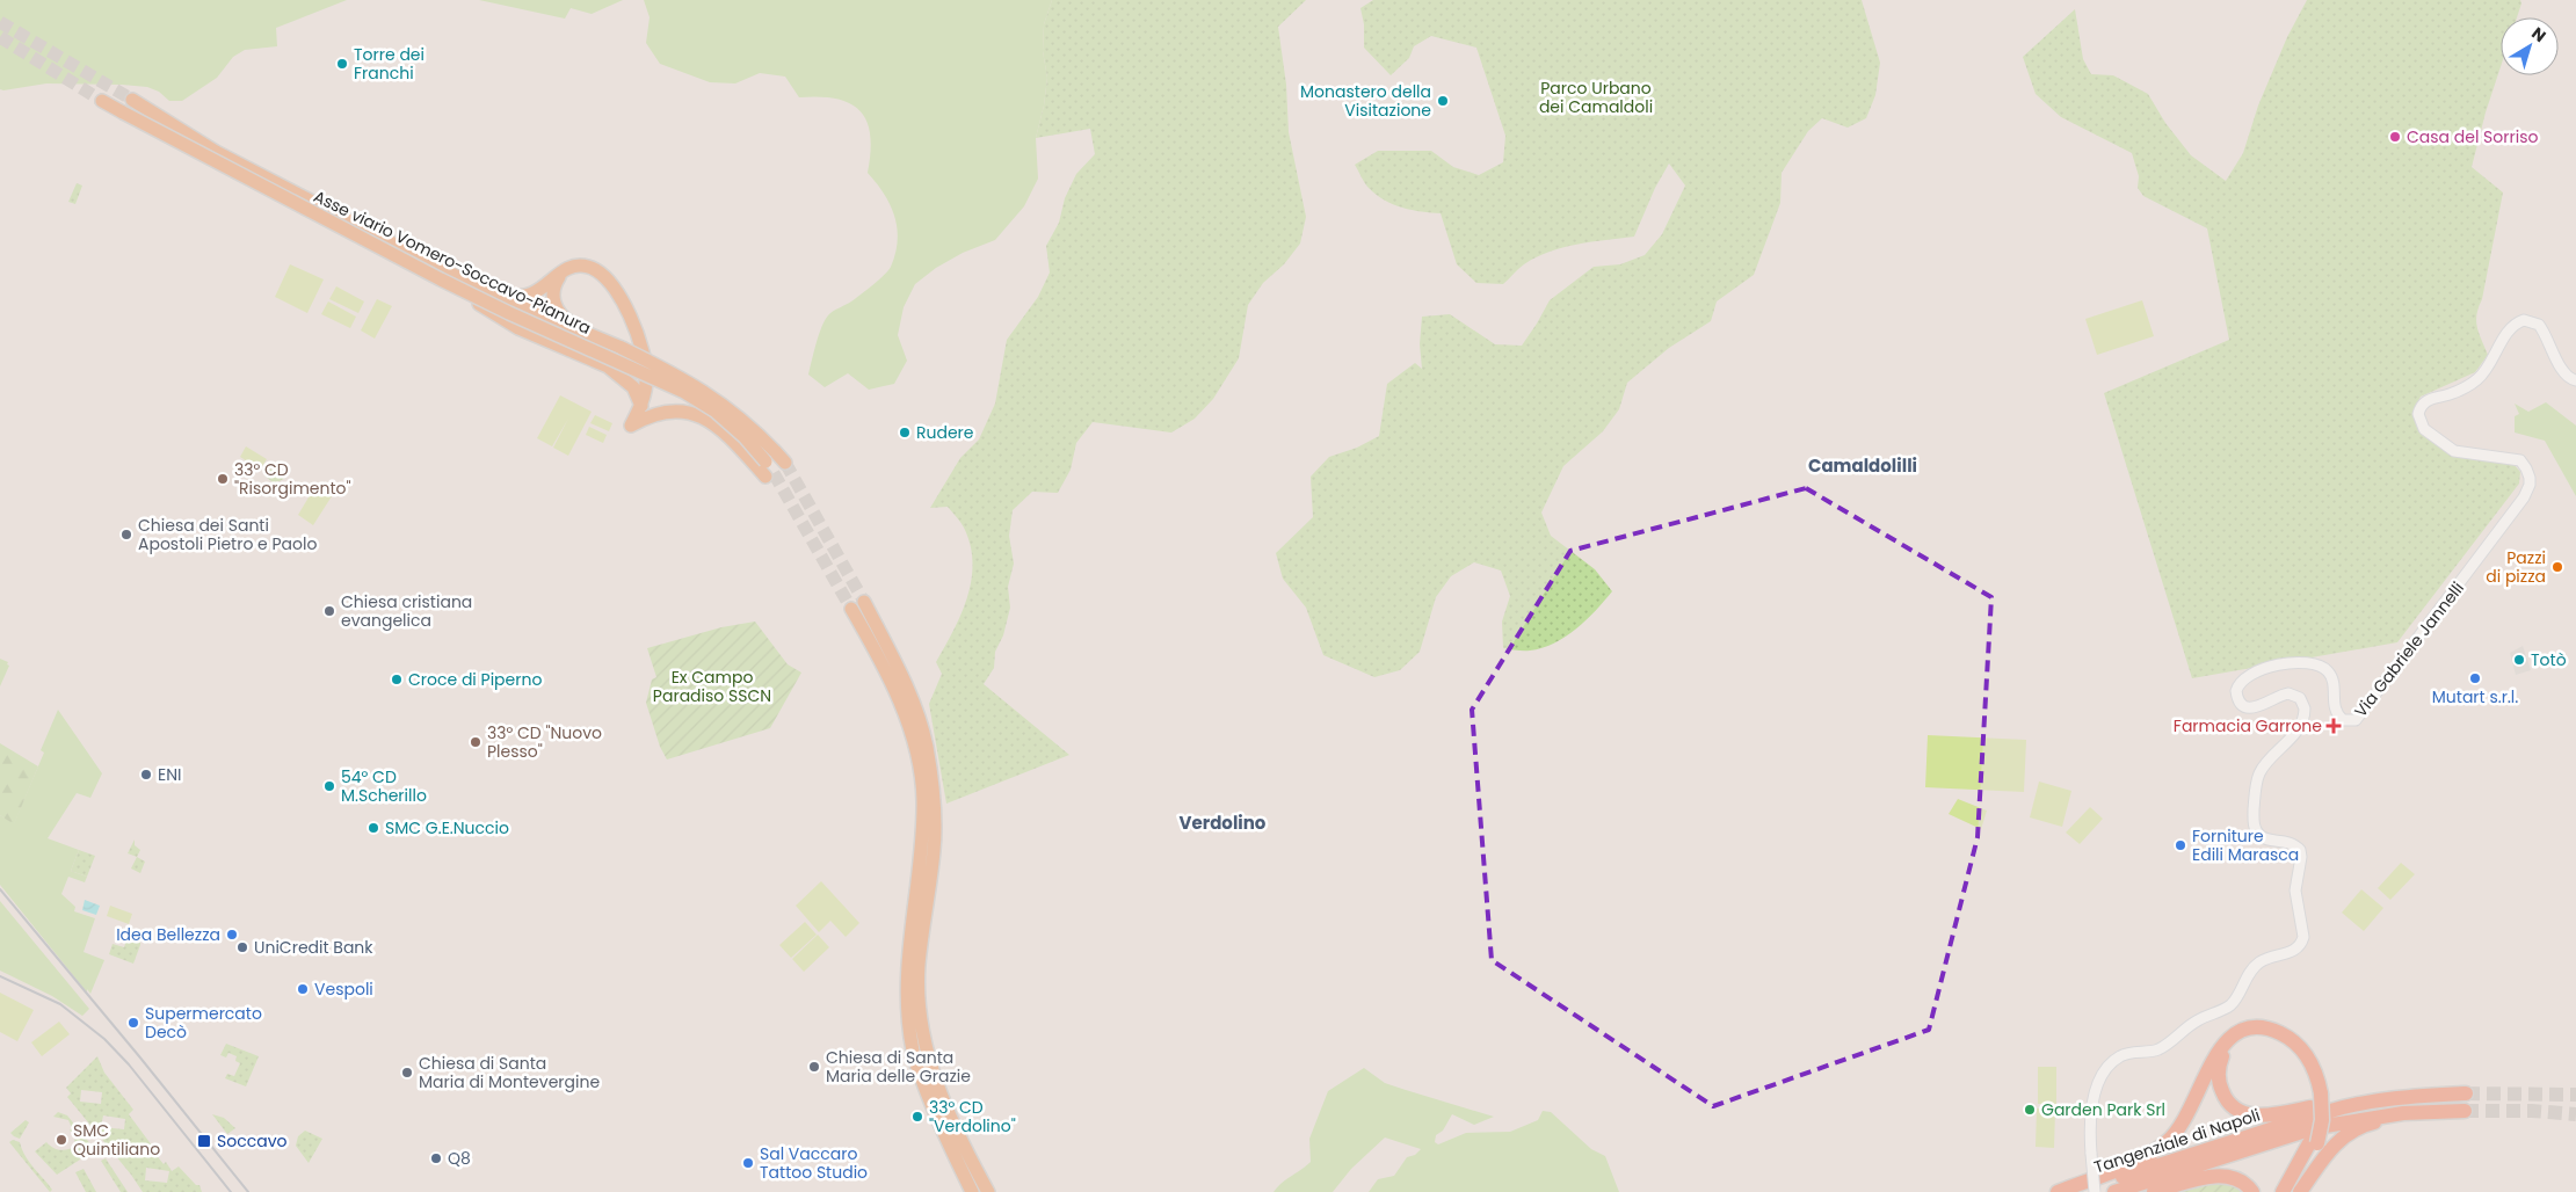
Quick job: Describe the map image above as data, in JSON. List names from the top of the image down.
{
  "streets": {
    "highway": ["Asse viario Vomero-Soccavo-Pianura", "Tangenziale di Napoli"],
    "main road": ["Via Gabriele Jannelli"]
  },
  "districts": ["Camaldolilli", "Verdolino"],
  "parks": ["Parco Urbano dei Camaldoli", "Ex Campo Paradiso SSCN"],
  "places": {
    "other": [
      "Torre dei Franchi",
      "Monastero della Visitazione",
      "Casa del Sorriso",
      "Rudere",
      "33° CD \"Risorgimento\"",
      "Chiesa dei Santi Apostoli Pietro e Paolo",
      "Pazzi di pizza",
      "Chiesa cristiana evangelica",
      "Totò",
      "Mutart s.r.l.",
      "Croce di Piperno",
      "33° CD \"Nuovo Plesso\"",
      "ENI",
      "54° CD M.Scherillo",
      "SMC G.E.Nuccio",
      "Forniture Edili Marasca",
      "Idea Bellezza",
      "UniCredit Bank",
      "Vespoli",
      "Supermercato Decò",
      "Chiesa di Santa Maria delle Grazie",
      "Chiesa di Santa Maria di Montevergine",
      "Garden Park Srl",
      "33° CD \"Verdolino\"",
      "SMC Quintiliano",
      "Q8",
      "Sal Vaccaro Tattoo Studio"
    ],
    "health": ["Farmacia Garrone"],
    "transit": ["Soccavo"]
  },
  "north": "top right"
}
